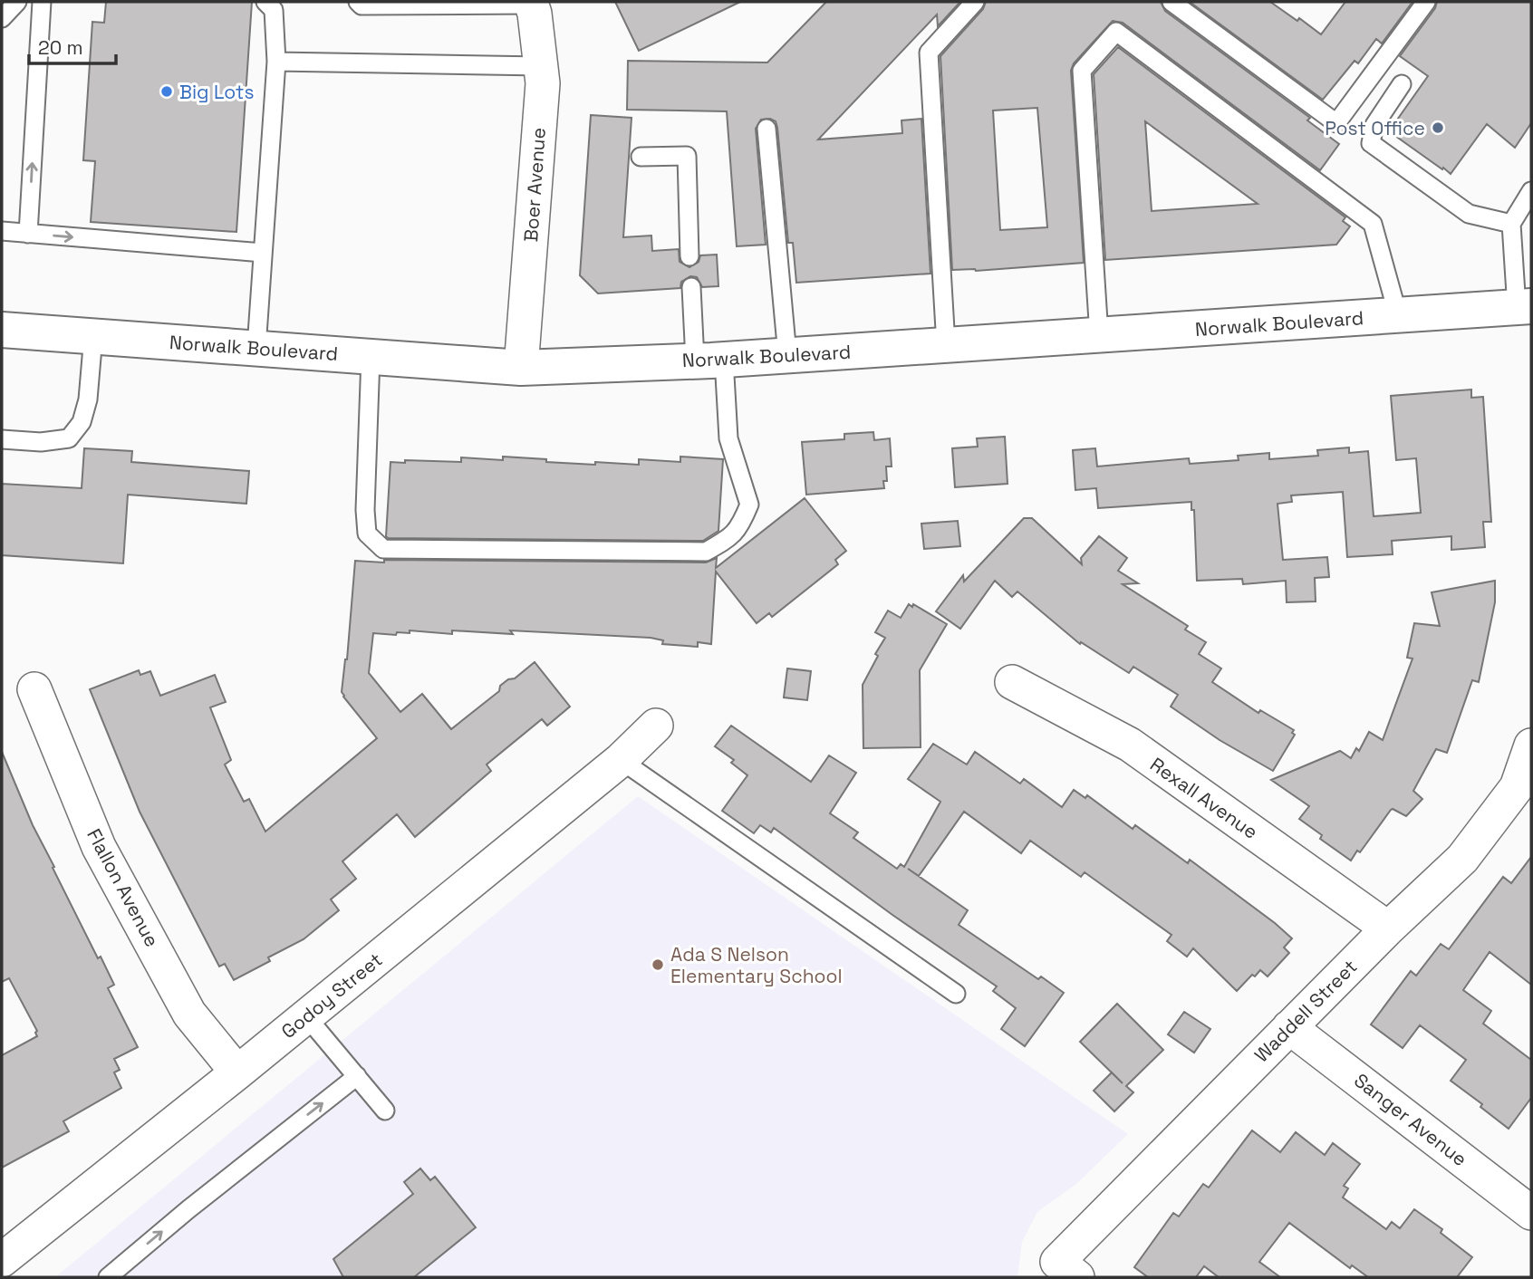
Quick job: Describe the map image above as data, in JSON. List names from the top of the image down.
{
  "streets": {
    "main road": ["Norwalk Boulevard"],
    "street": [
      "Boer Avenue",
      "Rexall Avenue",
      "Flallon Avenue",
      "Godoy Street",
      "Waddell Street",
      "Sanger Avenue"
    ]
  },
  "crossings": [
    ["Boer Avenue", "Norwalk Boulevard"],
    ["Rexall Avenue", "Waddell Street"],
    ["Flallon Avenue", "Godoy Street"],
    ["Waddell Street", "Sanger Avenue"]
  ],
  "places": ["Big Lots", "Post Office", "Ada S Nelson Elementary School"],
  "scale_bar": "20 m"
}
